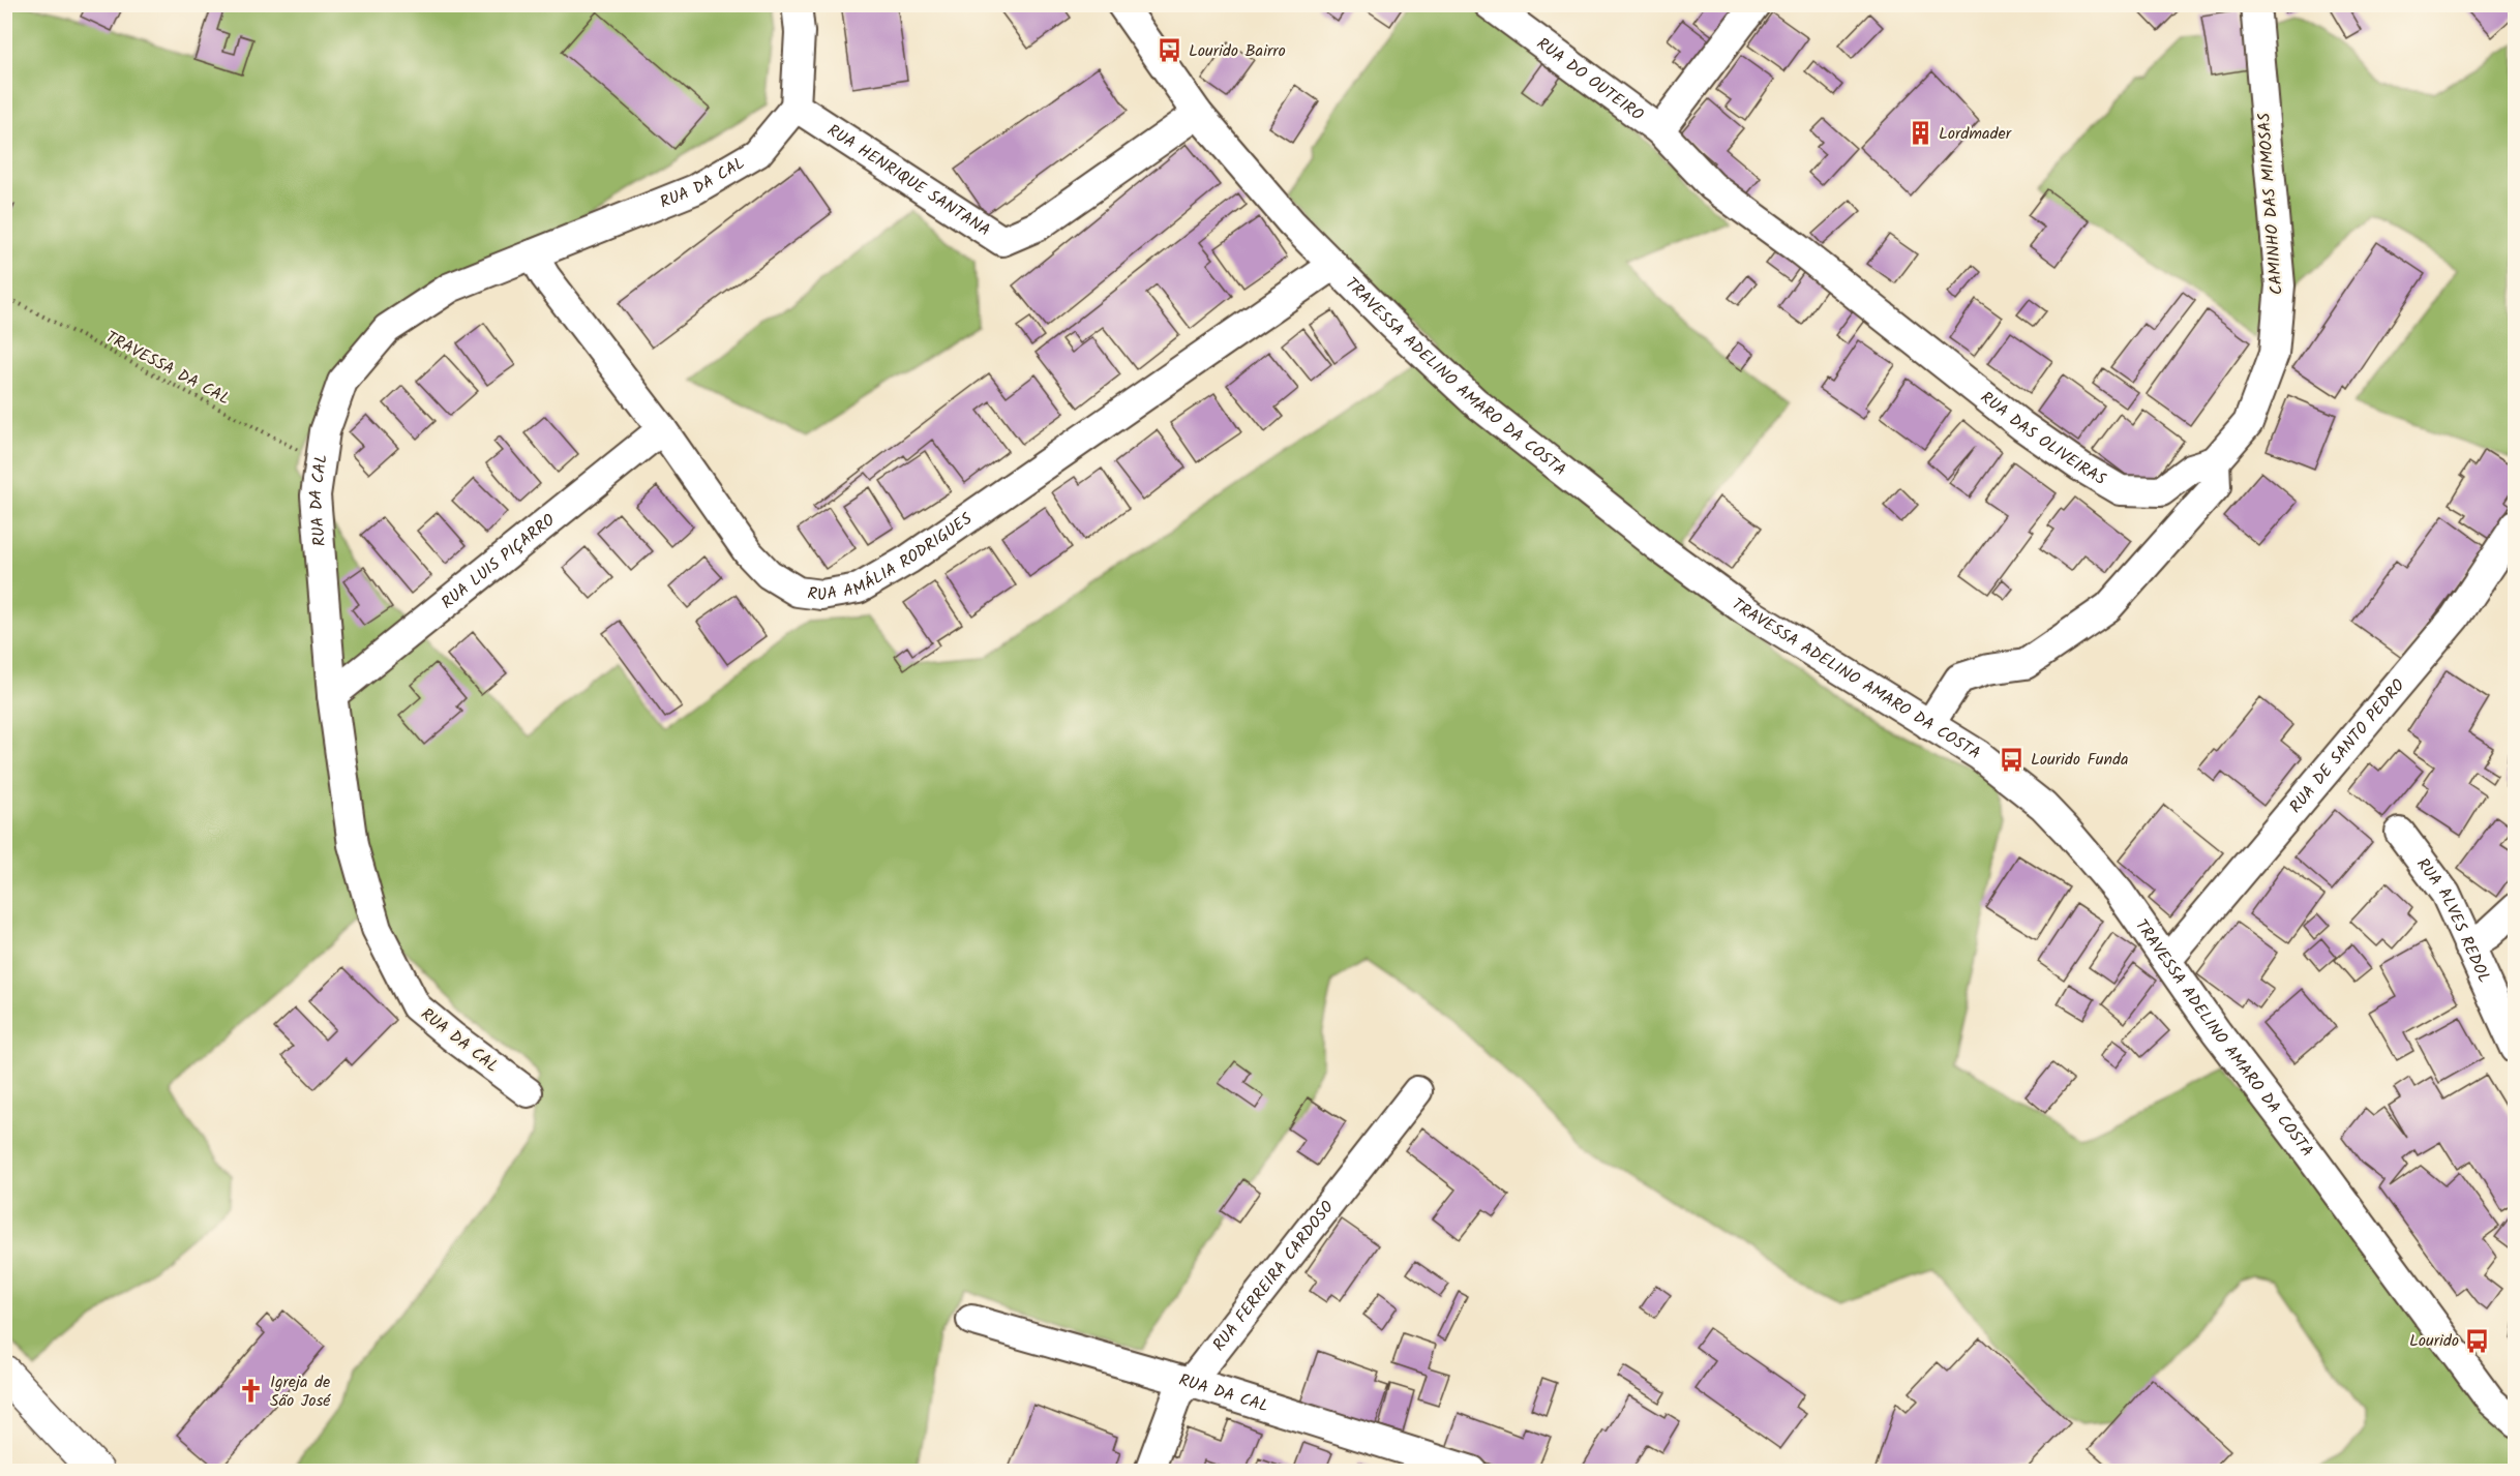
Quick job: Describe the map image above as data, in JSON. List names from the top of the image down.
{
  "streets": {
    "street": [
      "RUA DO OUTEIRO",
      "RUA HENRIQUE SANTANA",
      "RUA DA CAL",
      "CAMINHO DAS MIMOSAS",
      "TRAVESSA ADELINO AMARO DA COSTA",
      "RUA DAS OLIVEIRAS",
      "RUA AMÁLIA RODRIGUES",
      "RUA LUIS PIÇARRO",
      "RUA DE SANTO PEDRO",
      "RUA ALVES REDOL",
      "RUA FERREIRA CARDOSO"
    ],
    "path": ["TRAVESSA DA CAL"]
  },
  "crossings": [
    ["RUA DO OUTEIRO", "RUA DAS OLIVEIRAS"],
    ["RUA HENRIQUE SANTANA", "RUA DA CAL"],
    ["RUA HENRIQUE SANTANA", "TRAVESSA ADELINO AMARO DA COSTA"],
    ["RUA DA CAL", "TRAVESSA DA CAL"],
    ["RUA DA CAL", "RUA AMÁLIA RODRIGUES"],
    ["RUA DA CAL", "RUA LUIS PIÇARRO"],
    ["RUA DA CAL", "RUA FERREIRA CARDOSO"],
    ["CAMINHO DAS MIMOSAS", "RUA DAS OLIVEIRAS"],
    ["TRAVESSA ADELINO AMARO DA COSTA", "RUA AMÁLIA RODRIGUES"],
    ["TRAVESSA ADELINO AMARO DA COSTA", "RUA DE SANTO PEDRO"],
    ["RUA AMÁLIA RODRIGUES", "RUA LUIS PIÇARRO"]
  ],
  "places": {
    "bus stop": ["Lourido Bairro", "Lourido Funda", "Lourido"],
    "building": ["Lordmader"],
    "church": ["Igreja de São José"]
  }
}
